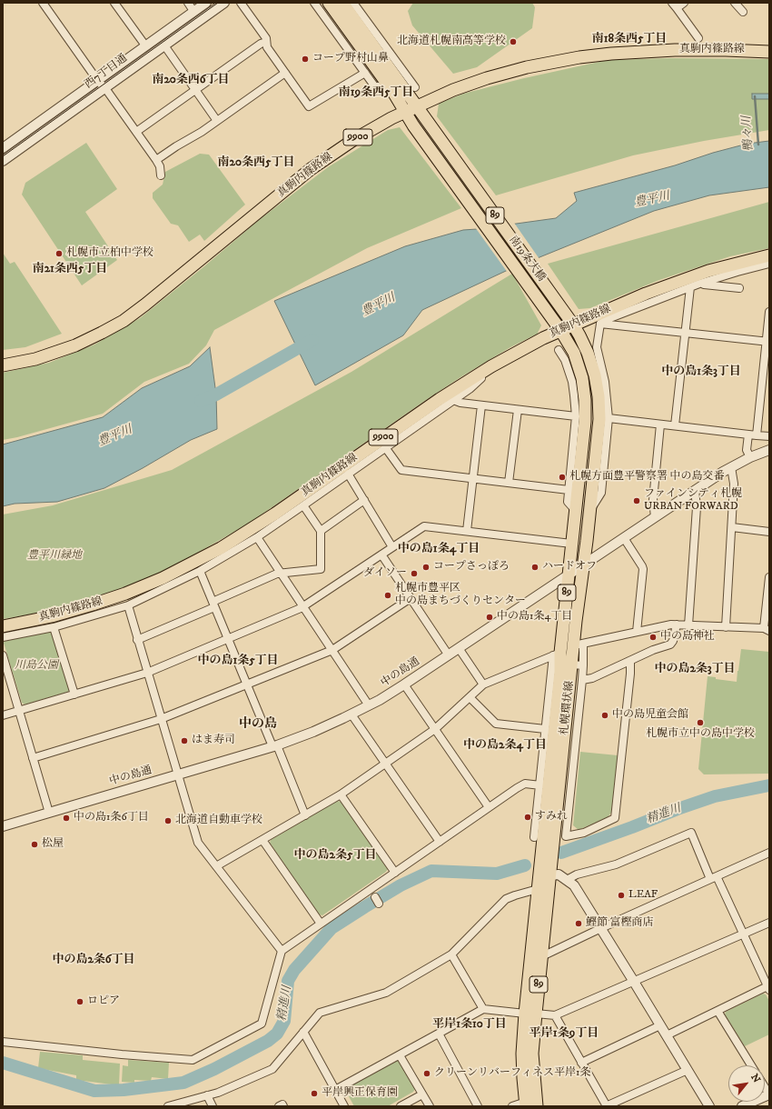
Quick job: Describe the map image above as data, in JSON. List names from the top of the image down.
{
  "streets": {
    "main road": [
      "真駒内篠路線",
      "9900",
      "89",
      "南19条大橋",
      "札幌環状線"
    ],
    "street": ["西7丁目通", "中の島通"]
  },
  "crossings": [
    ["真駒内篠路線", "89"],
    ["真駒内篠路線", "南19条大橋"],
    ["真駒内篠路線", "札幌環状線"],
    ["89", "南19条大橋"],
    ["南19条大橋", "札幌環状線"],
    ["中の島通", "札幌環状線"]
  ],
  "districts": [
    "南18条西5丁目",
    "南20条西6丁目",
    "南19条西5丁目",
    "南20条西5丁目",
    "南21条西5丁目",
    "中の島1条3丁目",
    "中の島1条4丁目",
    "中の島1条5丁目",
    "中の島2条3丁目",
    "中の島",
    "中の島2条4丁目",
    "中の島2条5丁目",
    "中の島2条6丁目",
    "平岸1条10丁目",
    "平岸1条9丁目"
  ],
  "water": ["鴨々川", "豊平川", "精進川"],
  "parks": ["豊平川緑地", "川島公園"],
  "places": [
    "北海道札幌南高等学校",
    "コープ野村山鼻",
    "札幌市立柏中学校",
    "札幌方面豊平警察署 中の島交番",
    "ファインシティ札幌 URBAN FORWARD",
    "コープさっぽろ",
    "ハードオフ",
    "ダイソー",
    "札幌市豊平区 中の島まちづくりセンター",
    "中の島1条4丁目",
    "中の島神社",
    "中の島児童会館",
    "札幌市立中の島中学校",
    "はま寿司",
    "すみれ",
    "中の島1条6丁目",
    "北海道自動車学校",
    "松屋",
    "LEAF",
    "鰹節 富樫商店",
    "ロピア",
    "クリーンリバーフィネス平岸1条",
    "平岸興正保育園"
  ],
  "north": "top right"
}
